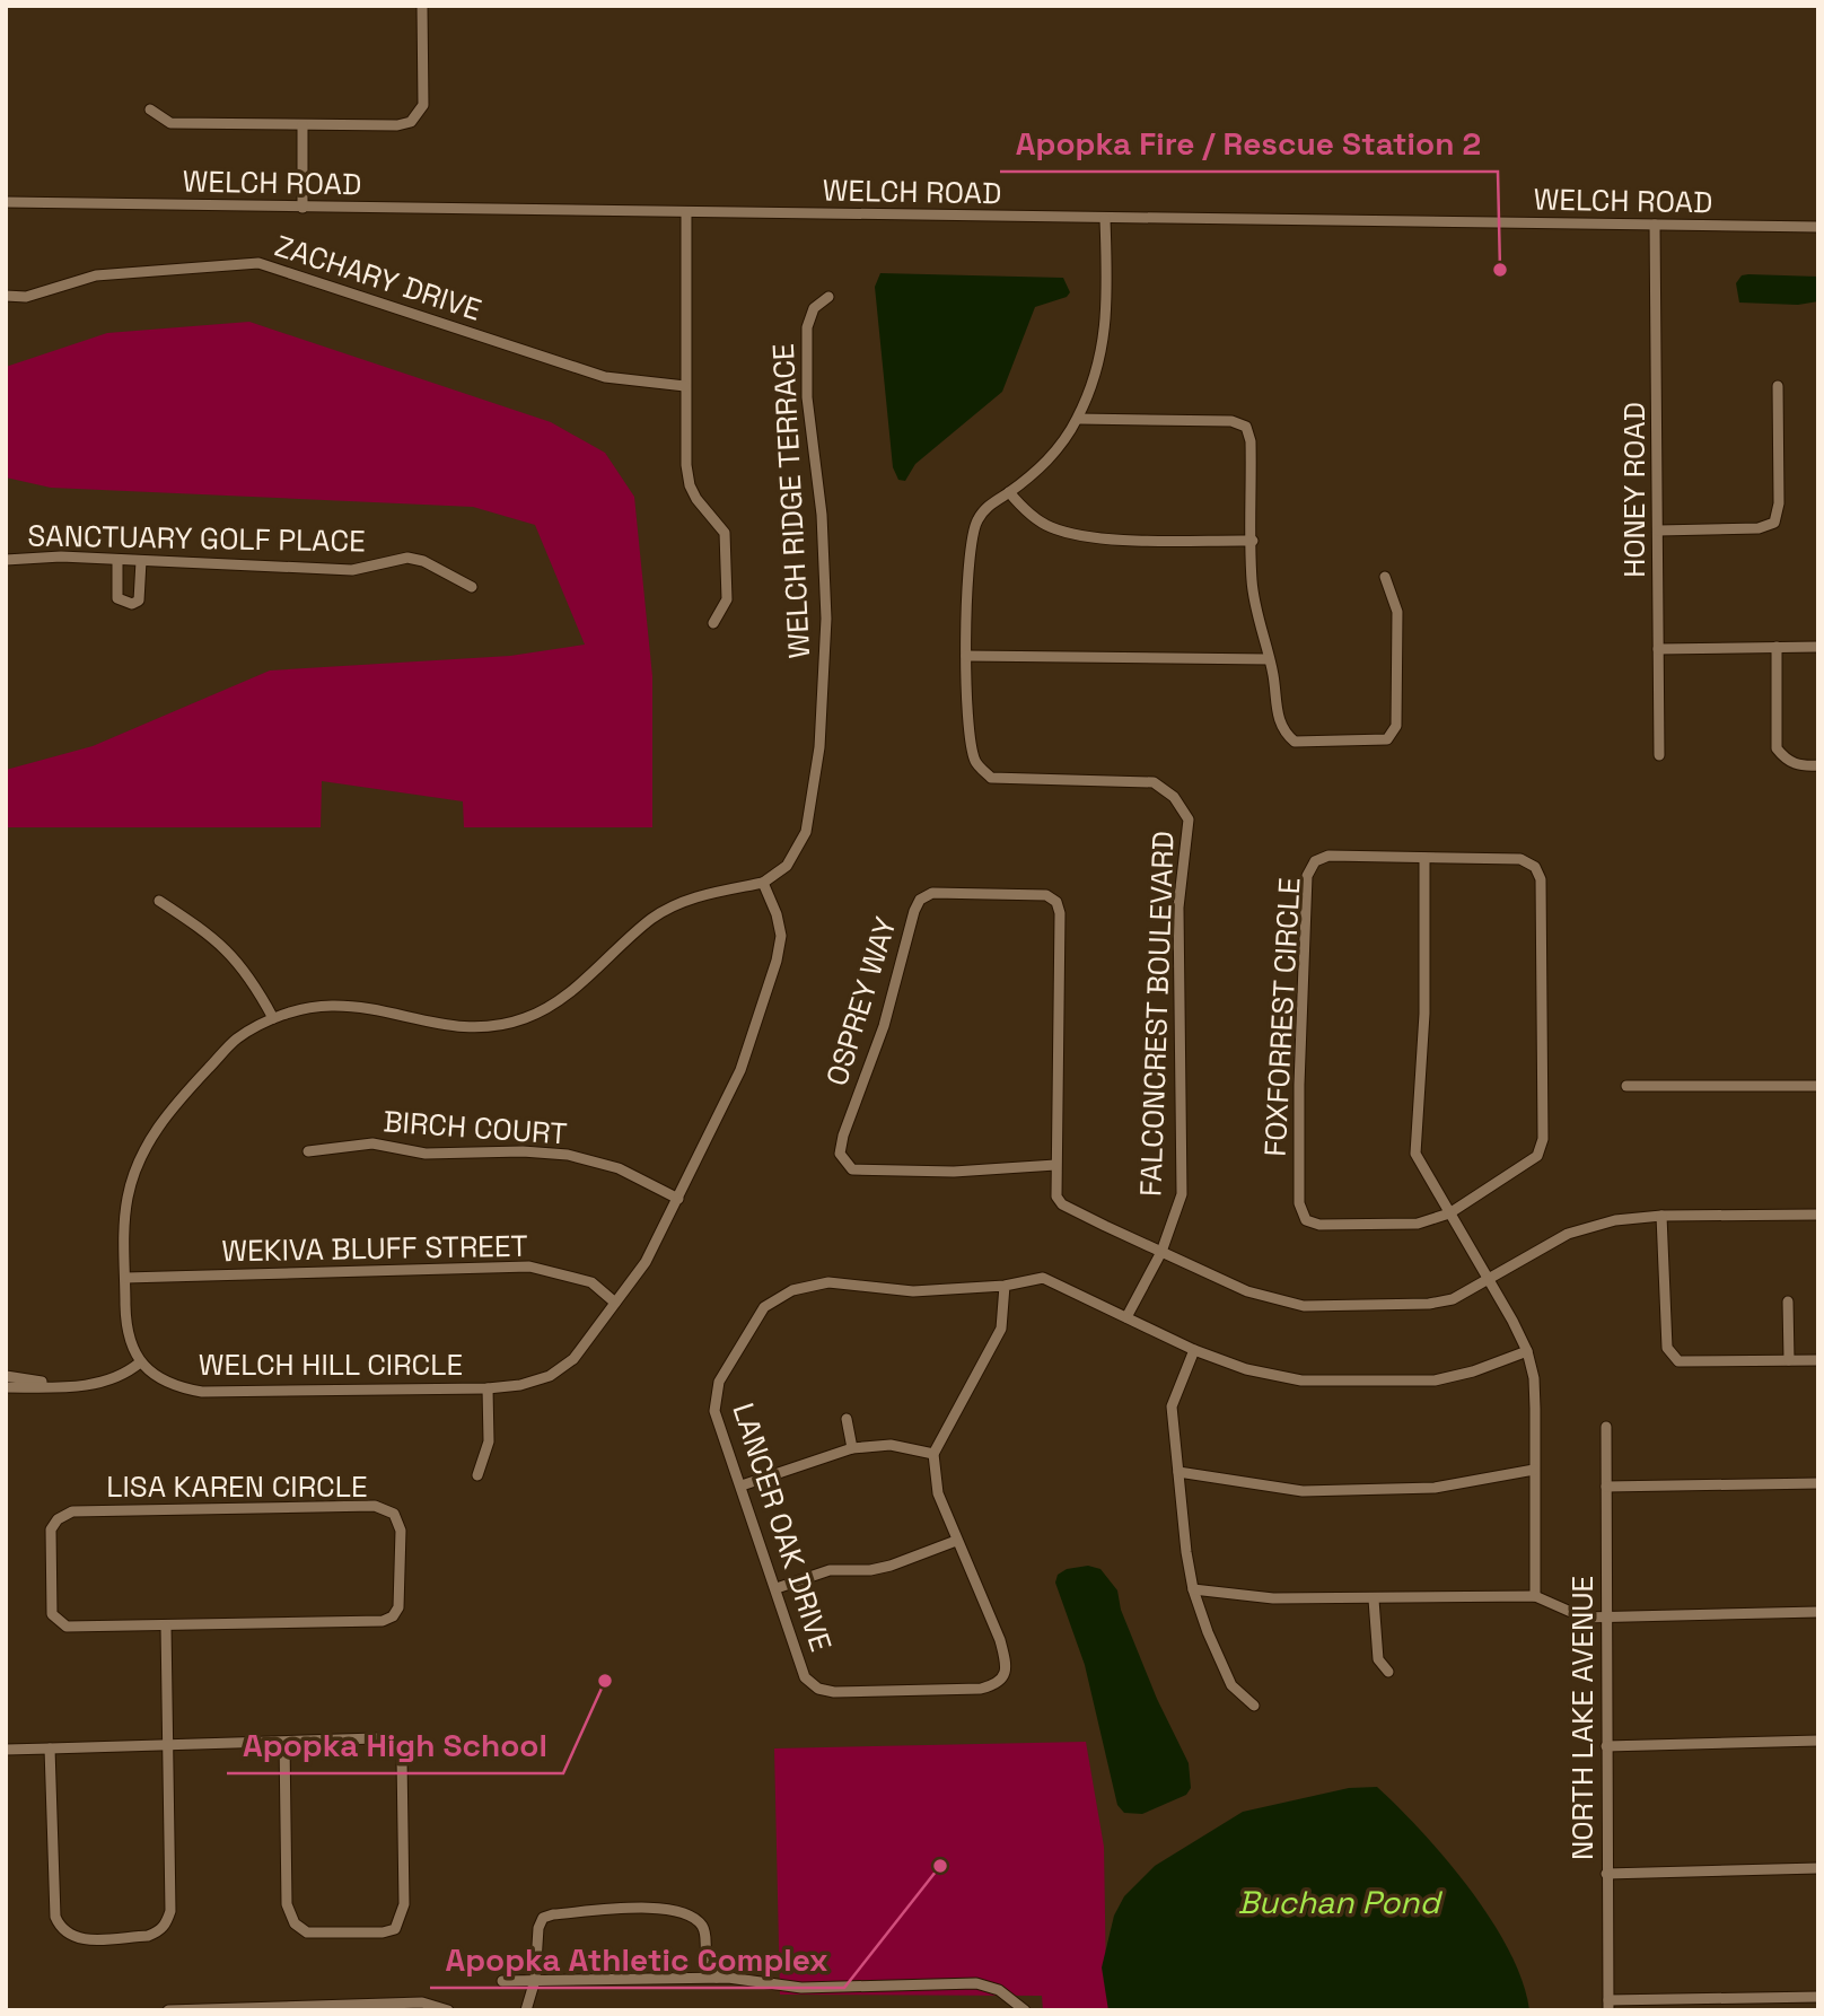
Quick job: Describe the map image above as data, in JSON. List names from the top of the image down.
{
  "streets": {
    "street": [
      "WELCH ROAD",
      "ZACHARY DRIVE",
      "HONEY ROAD",
      "WELCH RIDGE TERRACE",
      "SANCTUARY GOLF PLACE",
      "OSPREY WAY",
      "FALCONCREST BOULEVARD",
      "FOXFORREST CIRCLE",
      "BIRCH COURT",
      "WEKIVA BLUFF STREET",
      "WELCH HILL CIRCLE",
      "LISA KAREN CIRCLE",
      "LANCER OAK DRIVE",
      "NORTH LAKE AVENUE"
    ]
  },
  "crossings": [
    ["WELCH ROAD", "HONEY ROAD"],
    ["WELCH ROAD", "FALCONCREST BOULEVARD"],
    ["WELCH RIDGE TERRACE", "WELCH HILL CIRCLE"],
    ["OSPREY WAY", "FALCONCREST BOULEVARD"],
    ["FALCONCREST BOULEVARD", "LANCER OAK DRIVE"],
    ["BIRCH COURT", "WELCH HILL CIRCLE"],
    ["WEKIVA BLUFF STREET", "WELCH HILL CIRCLE"]
  ],
  "water": ["Buchan Pond"],
  "places": ["Apopka Fire / Rescue Station 2", "Apopka High School", "Apopka Athletic Complex"]
}
